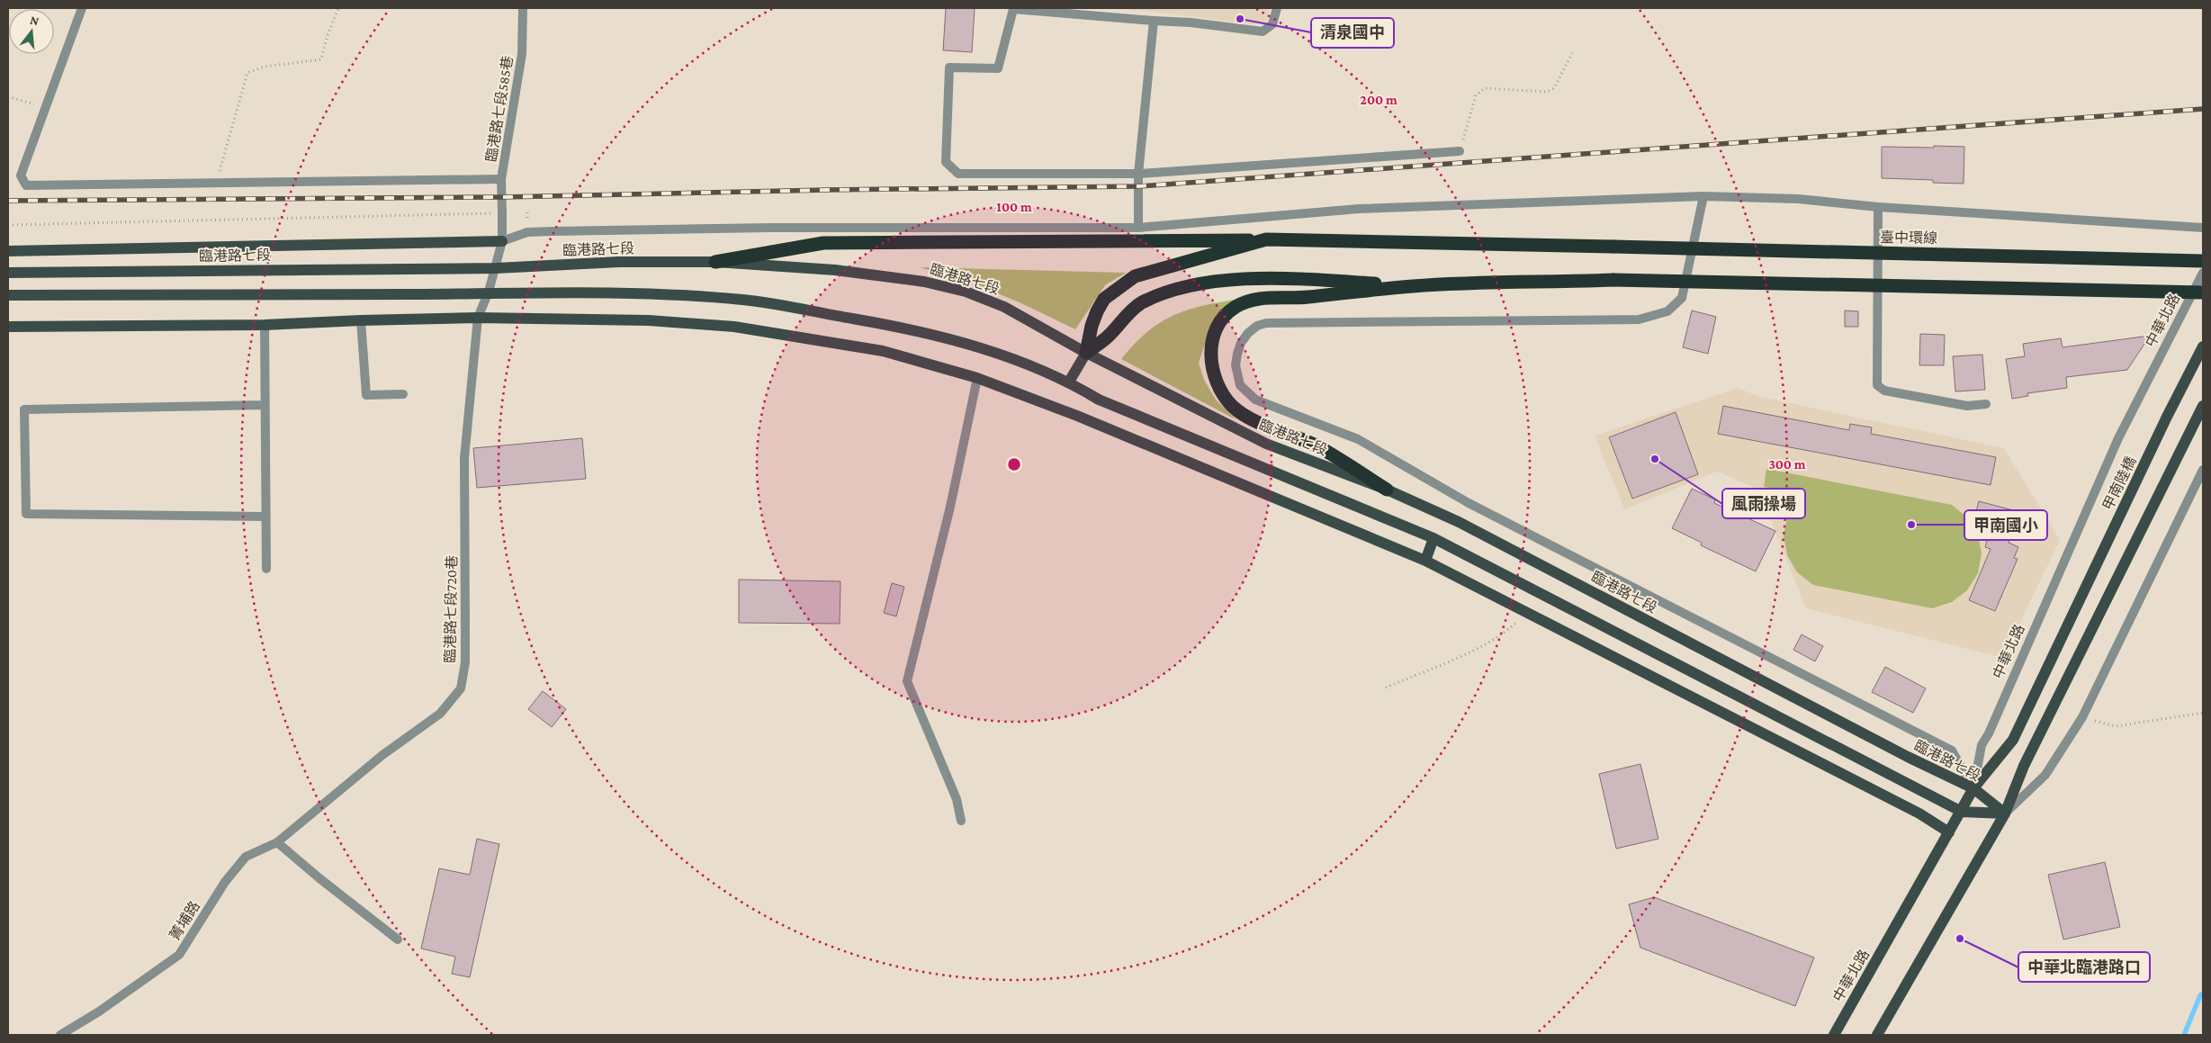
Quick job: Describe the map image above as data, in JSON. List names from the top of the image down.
{
  "streets": {
    "highway": ["臺中環線"],
    "main road": ["臨港路七段", "中華北路", "甲南陸橋"],
    "street": ["臨港路七段585巷", "臨港路七段720巷", "菁埔路"]
  },
  "crossings": [
    ["臨港路七段585巷", "臨港路七段"],
    ["臨港路七段585巷", "臨港路七段720巷"],
    ["臺中環線", "臨港路七段"],
    ["臨港路七段", "中華北路"],
    ["臨港路七段", "甲南陸橋"],
    ["臨港路七段", "臨港路七段720巷"],
    ["中華北路", "甲南陸橋"],
    ["臨港路七段720巷", "菁埔路"]
  ],
  "places": [
    "清泉國中",
    "風雨操場",
    "甲南國小",
    "中華北臨港路口"
  ],
  "north": "top",
  "rings": ["200 m", "100 m", "300 m"]
}
